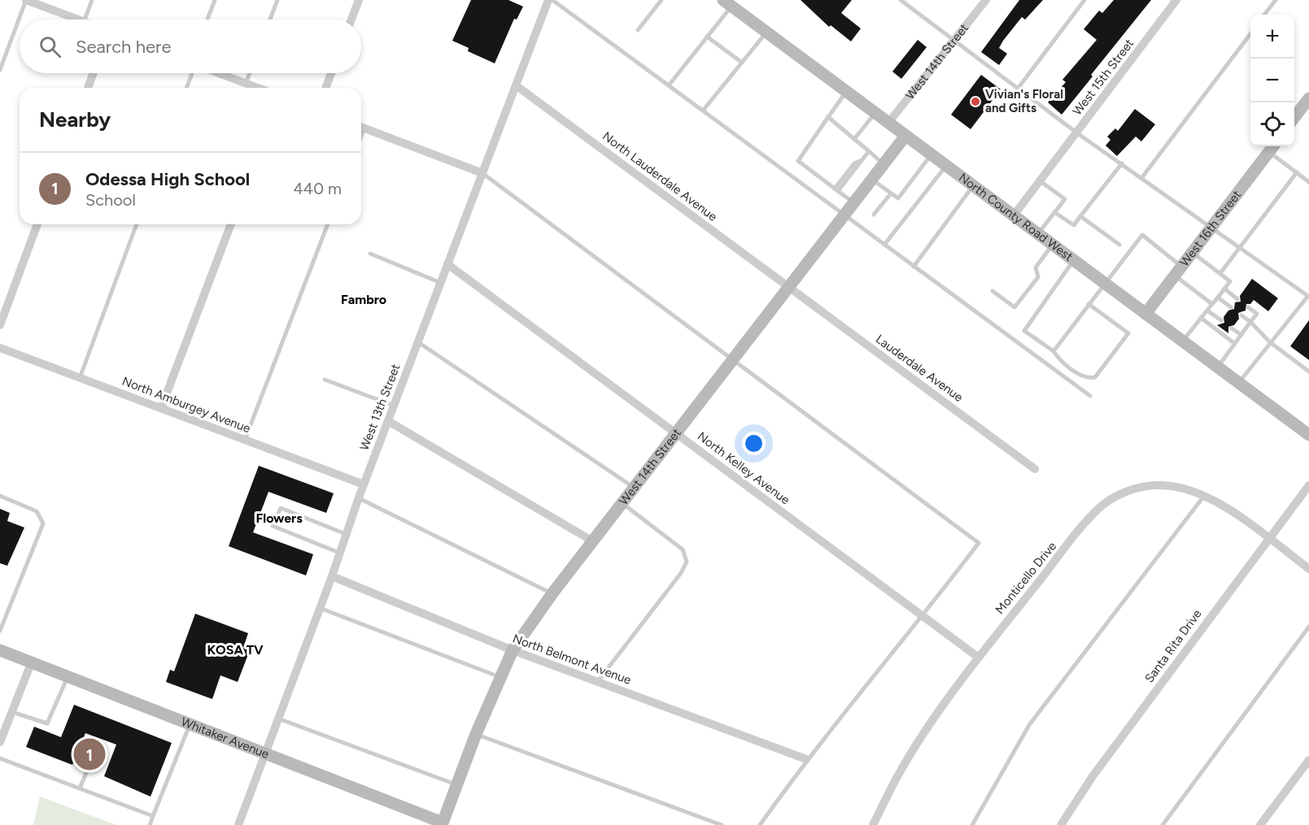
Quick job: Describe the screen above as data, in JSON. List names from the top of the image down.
{
  "streets": {
    "street": [
      "West 14th Street",
      "West 15th Street",
      "North Lauderdale Avenue",
      "North County Road West",
      "West 16th Street",
      "Lauderdale Avenue",
      "North Amburgey Avenue",
      "West 13th Street",
      "North Kelley Avenue",
      "Monticello Drive",
      "Santa Rita Drive",
      "North Belmont Avenue",
      "Whitaker Avenue"
    ]
  },
  "crossings": [
    ["West 14th Street", "North Lauderdale Avenue"],
    ["West 14th Street", "North County Road West"],
    ["West 14th Street", "Lauderdale Avenue"],
    ["West 14th Street", "North Kelley Avenue"],
    ["West 14th Street", "North Belmont Avenue"],
    ["West 14th Street", "Whitaker Avenue"],
    ["West 15th Street", "North County Road West"],
    ["North Lauderdale Avenue", "Lauderdale Avenue"],
    ["North Lauderdale Avenue", "West 13th Street"],
    ["North County Road West", "West 16th Street"],
    ["North Amburgey Avenue", "West 13th Street"],
    ["West 13th Street", "North Kelley Avenue"],
    ["West 13th Street", "North Belmont Avenue"],
    ["West 13th Street", "Whitaker Avenue"],
    ["North Kelley Avenue", "Monticello Drive"],
    ["Monticello Drive", "Santa Rita Drive"]
  ],
  "districts": ["Fambro", "Flowers", "KOSA TV"],
  "places": ["Vivian's Floral and Gifts"],
  "page": {
    "map_buttons": ["+", "−"],
    "search": "Search here",
    "heading": "Nearby",
    "list": [
      {
        "mark": "1",
        "name": "Odessa High School",
        "note": "School",
        "value": "440 m"
      }
    ],
    "pins": "1"
  }
}
